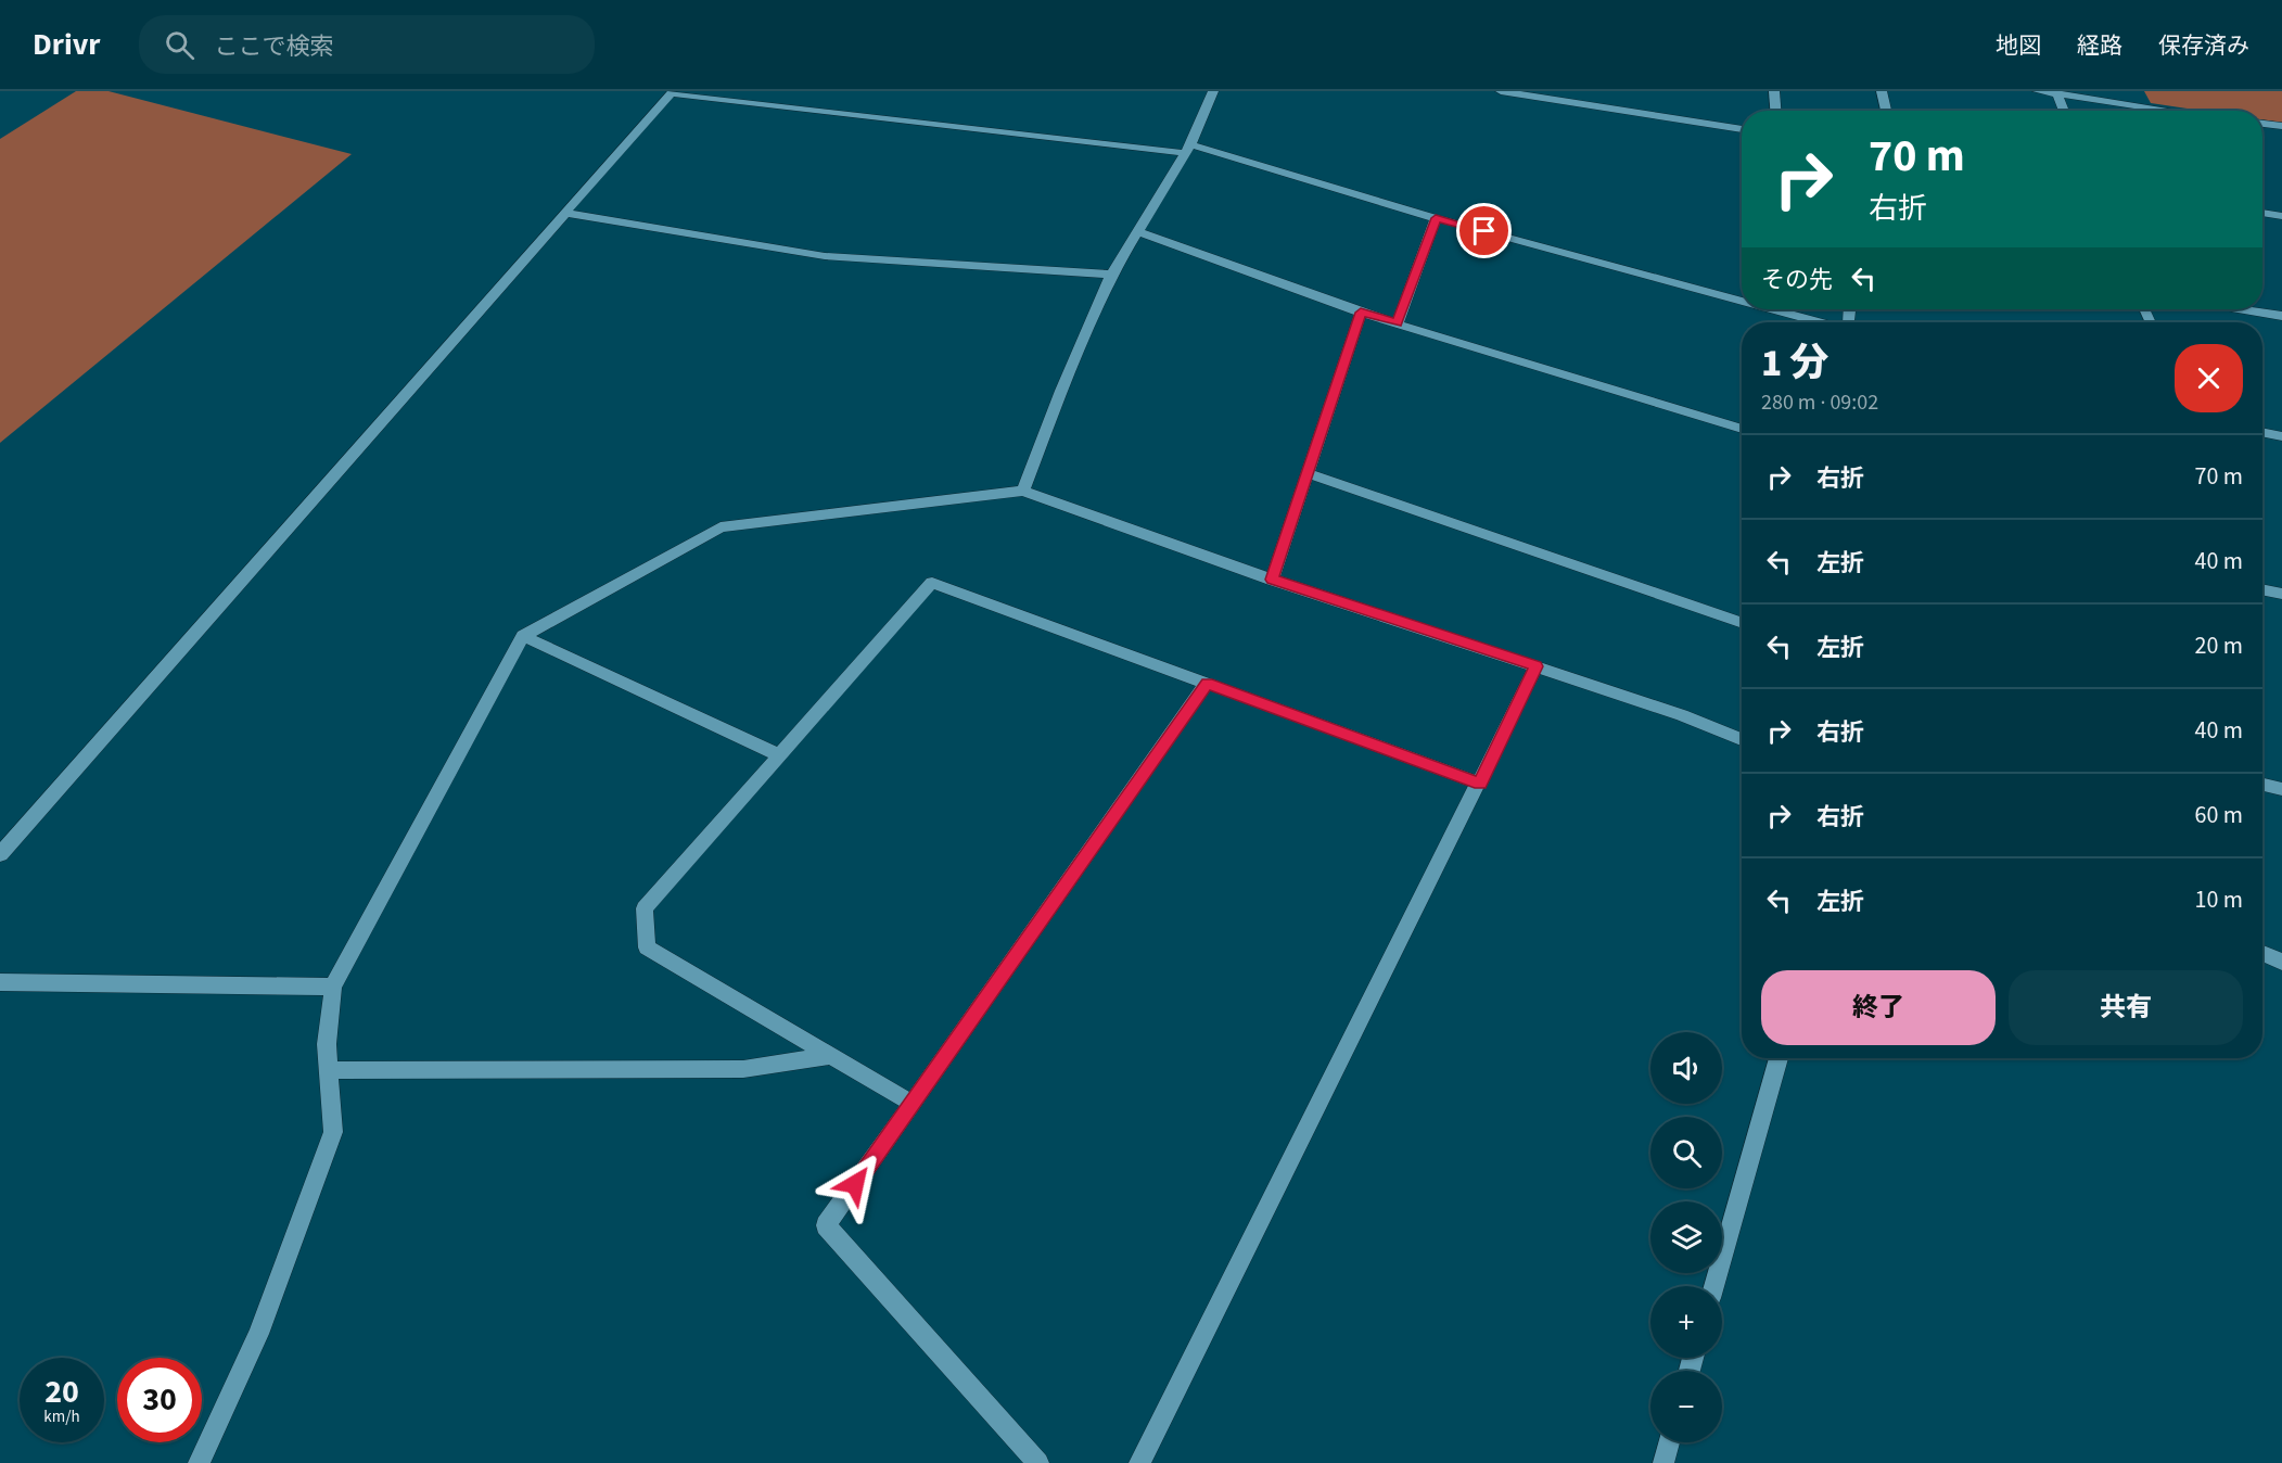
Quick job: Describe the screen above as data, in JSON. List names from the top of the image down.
{
  "page": {
    "header": "Drivr",
    "search": "ここで検索",
    "nav": ["地図", "経路", "保存済み"],
    "turn": ["70 m", "右折"],
    "then": "その先",
    "heading": ["1 分", "280 m · 09:02"],
    "list": [
      {
        "name": "右折",
        "value": "70 m"
      },
      {
        "name": "左折",
        "value": "40 m"
      },
      {
        "name": "左折",
        "value": "20 m"
      },
      {
        "name": "右折",
        "value": "40 m"
      },
      {
        "name": "右折",
        "value": "60 m"
      },
      {
        "name": "左折",
        "value": "10 m"
      }
    ],
    "buttons": ["終了", "共有"],
    "map_buttons": ["+", "−"],
    "speed": "20 km/h",
    "limit": "30"
  }
}
